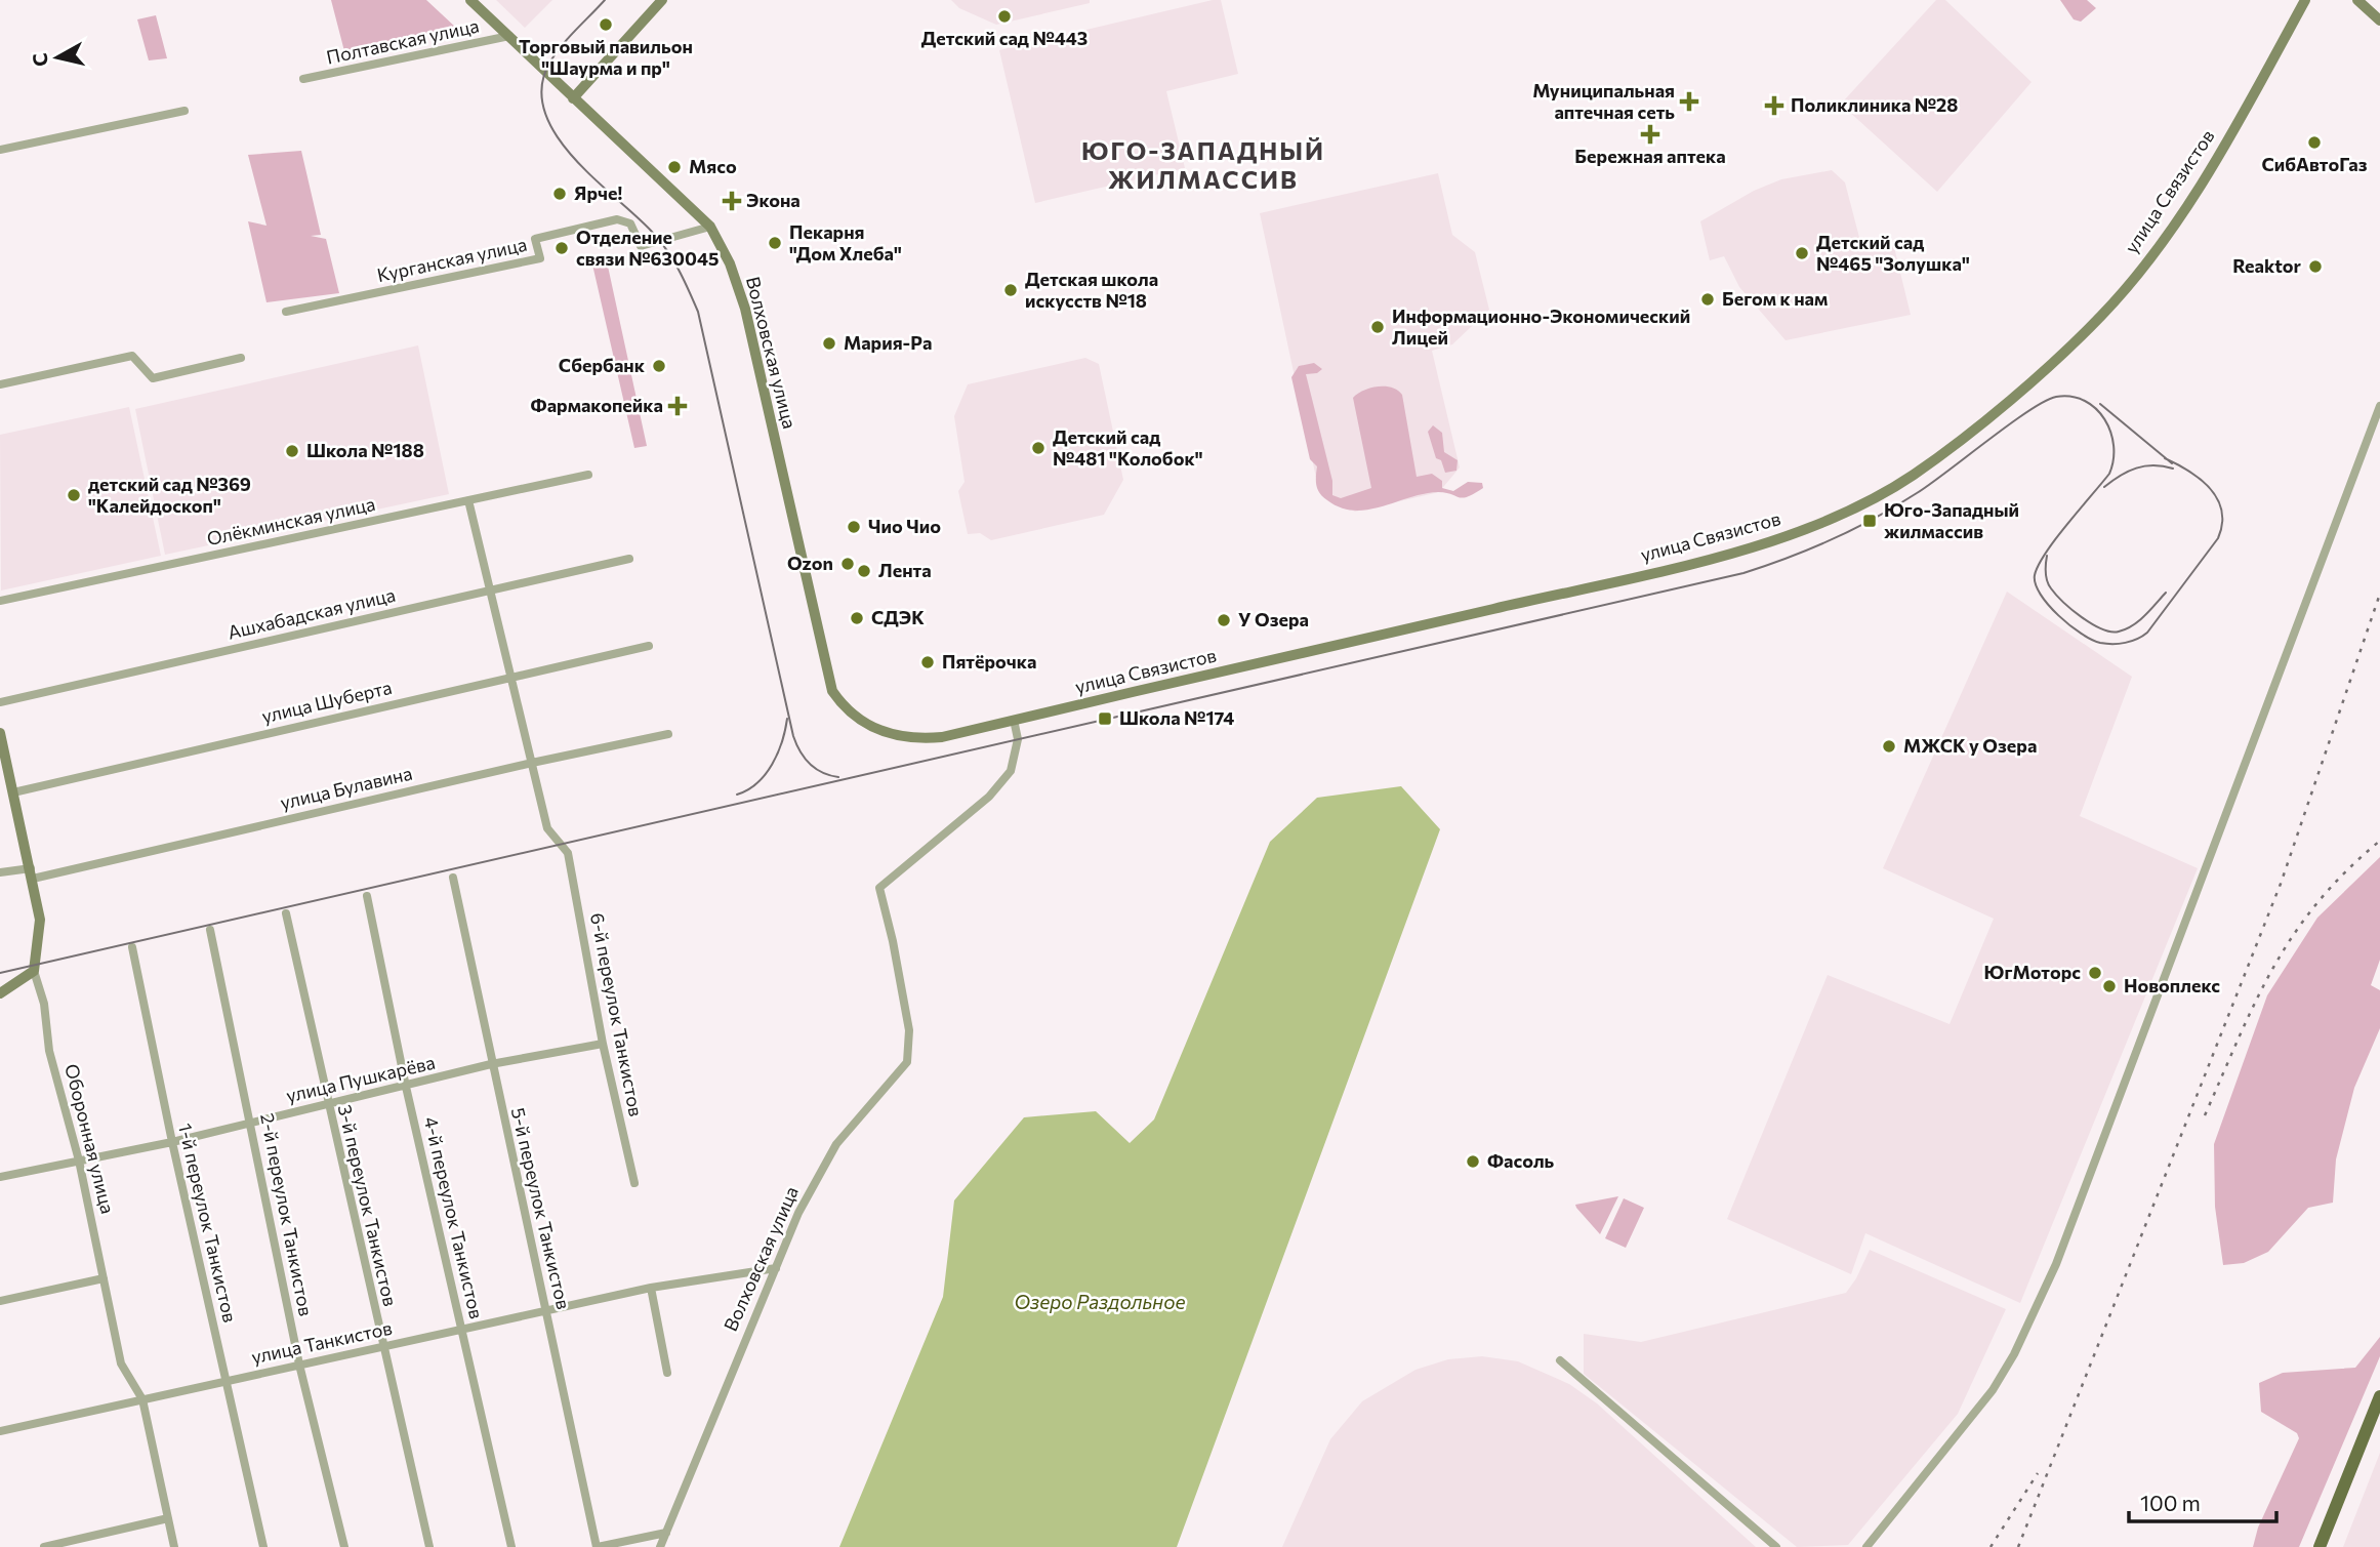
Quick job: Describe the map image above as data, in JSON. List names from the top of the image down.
{
  "streets": {
    "main road": ["улица Связистов", "Волховская улица", "Оборонная улица"],
    "street": [
      "Полтавская улица",
      "Курганская улица",
      "Олёкминская улица",
      "Ашхабадская улица",
      "улица Шуберта",
      "улица Булавина",
      "6-й переулок Танкистов",
      "улица Пушкарёва",
      "3-й переулок Танкистов",
      "5-й переулок Танкистов",
      "2-й переулок Танкистов",
      "4-й переулок Танкистов",
      "1-й переулок Танкистов",
      "улица Танкистов"
    ]
  },
  "crossings": [
    ["Полтавская улица", "Волховская улица"],
    ["улица Связистов", "Волховская улица"],
    ["Курганская улица", "Волховская улица"],
    ["Волховская улица", "улица Танкистов"],
    ["улица Шуберта", "Оборонная улица"],
    ["улица Булавина", "6-й переулок Танкистов"],
    ["улица Булавина", "Оборонная улица"],
    ["6-й переулок Танкистов", "улица Пушкарёва"],
    ["улица Пушкарёва", "Оборонная улица"],
    ["улица Пушкарёва", "3-й переулок Танкистов"],
    ["улица Пушкарёва", "5-й переулок Танкистов"],
    ["улица Пушкарёва", "2-й переулок Танкистов"],
    ["улица Пушкарёва", "4-й переулок Танкистов"],
    ["улица Пушкарёва", "1-й переулок Танкистов"],
    ["Оборонная улица", "улица Танкистов"],
    ["3-й переулок Танкистов", "улица Танкистов"],
    ["5-й переулок Танкистов", "улица Танкистов"],
    ["2-й переулок Танкистов", "улица Танкистов"],
    ["4-й переулок Танкистов", "улица Танкистов"],
    ["1-й переулок Танкистов", "улица Танкистов"]
  ],
  "districts": ["ЮГО-ЗАПАДНЫЙ ЖИЛМАССИВ"],
  "water": ["Озеро Раздольное"],
  "places": {
    "other": [
      "Детский сад №443",
      "Торговый павильон \"Шаурма и пр\"",
      "СибАвтоГаз",
      "Мясо",
      "Ярче!",
      "Пекарня \"Дом Хлеба\"",
      "Отделение связи №630045",
      "Детский сад №465 \"Золушка\"",
      "Reaktor",
      "Детская школа искусств №18",
      "Бегом к нам",
      "Информационно-Экономический Лицей",
      "Мария-Ра",
      "Сбербанк",
      "Детский сад №481 \"Колобок\"",
      "Школа №188",
      "детский сад №369 \"Калейдоскоп\"",
      "Чио Чио",
      "Ozon",
      "Лента",
      "СДЭК",
      "У Озера",
      "Пятёрочка",
      "МЖСК у Озера",
      "ЮгМоторс",
      "Новоплекс",
      "Фасоль"
    ],
    "health": [
      "Муниципальная аптечная сеть",
      "Поликлиника №28",
      "Бережная аптека",
      "Экона",
      "Фармакопейка"
    ],
    "transit": ["Юго-Западный жилмассив", "Школа №174"]
  },
  "scale_bar": "100 m",
  "north": "left"
}
